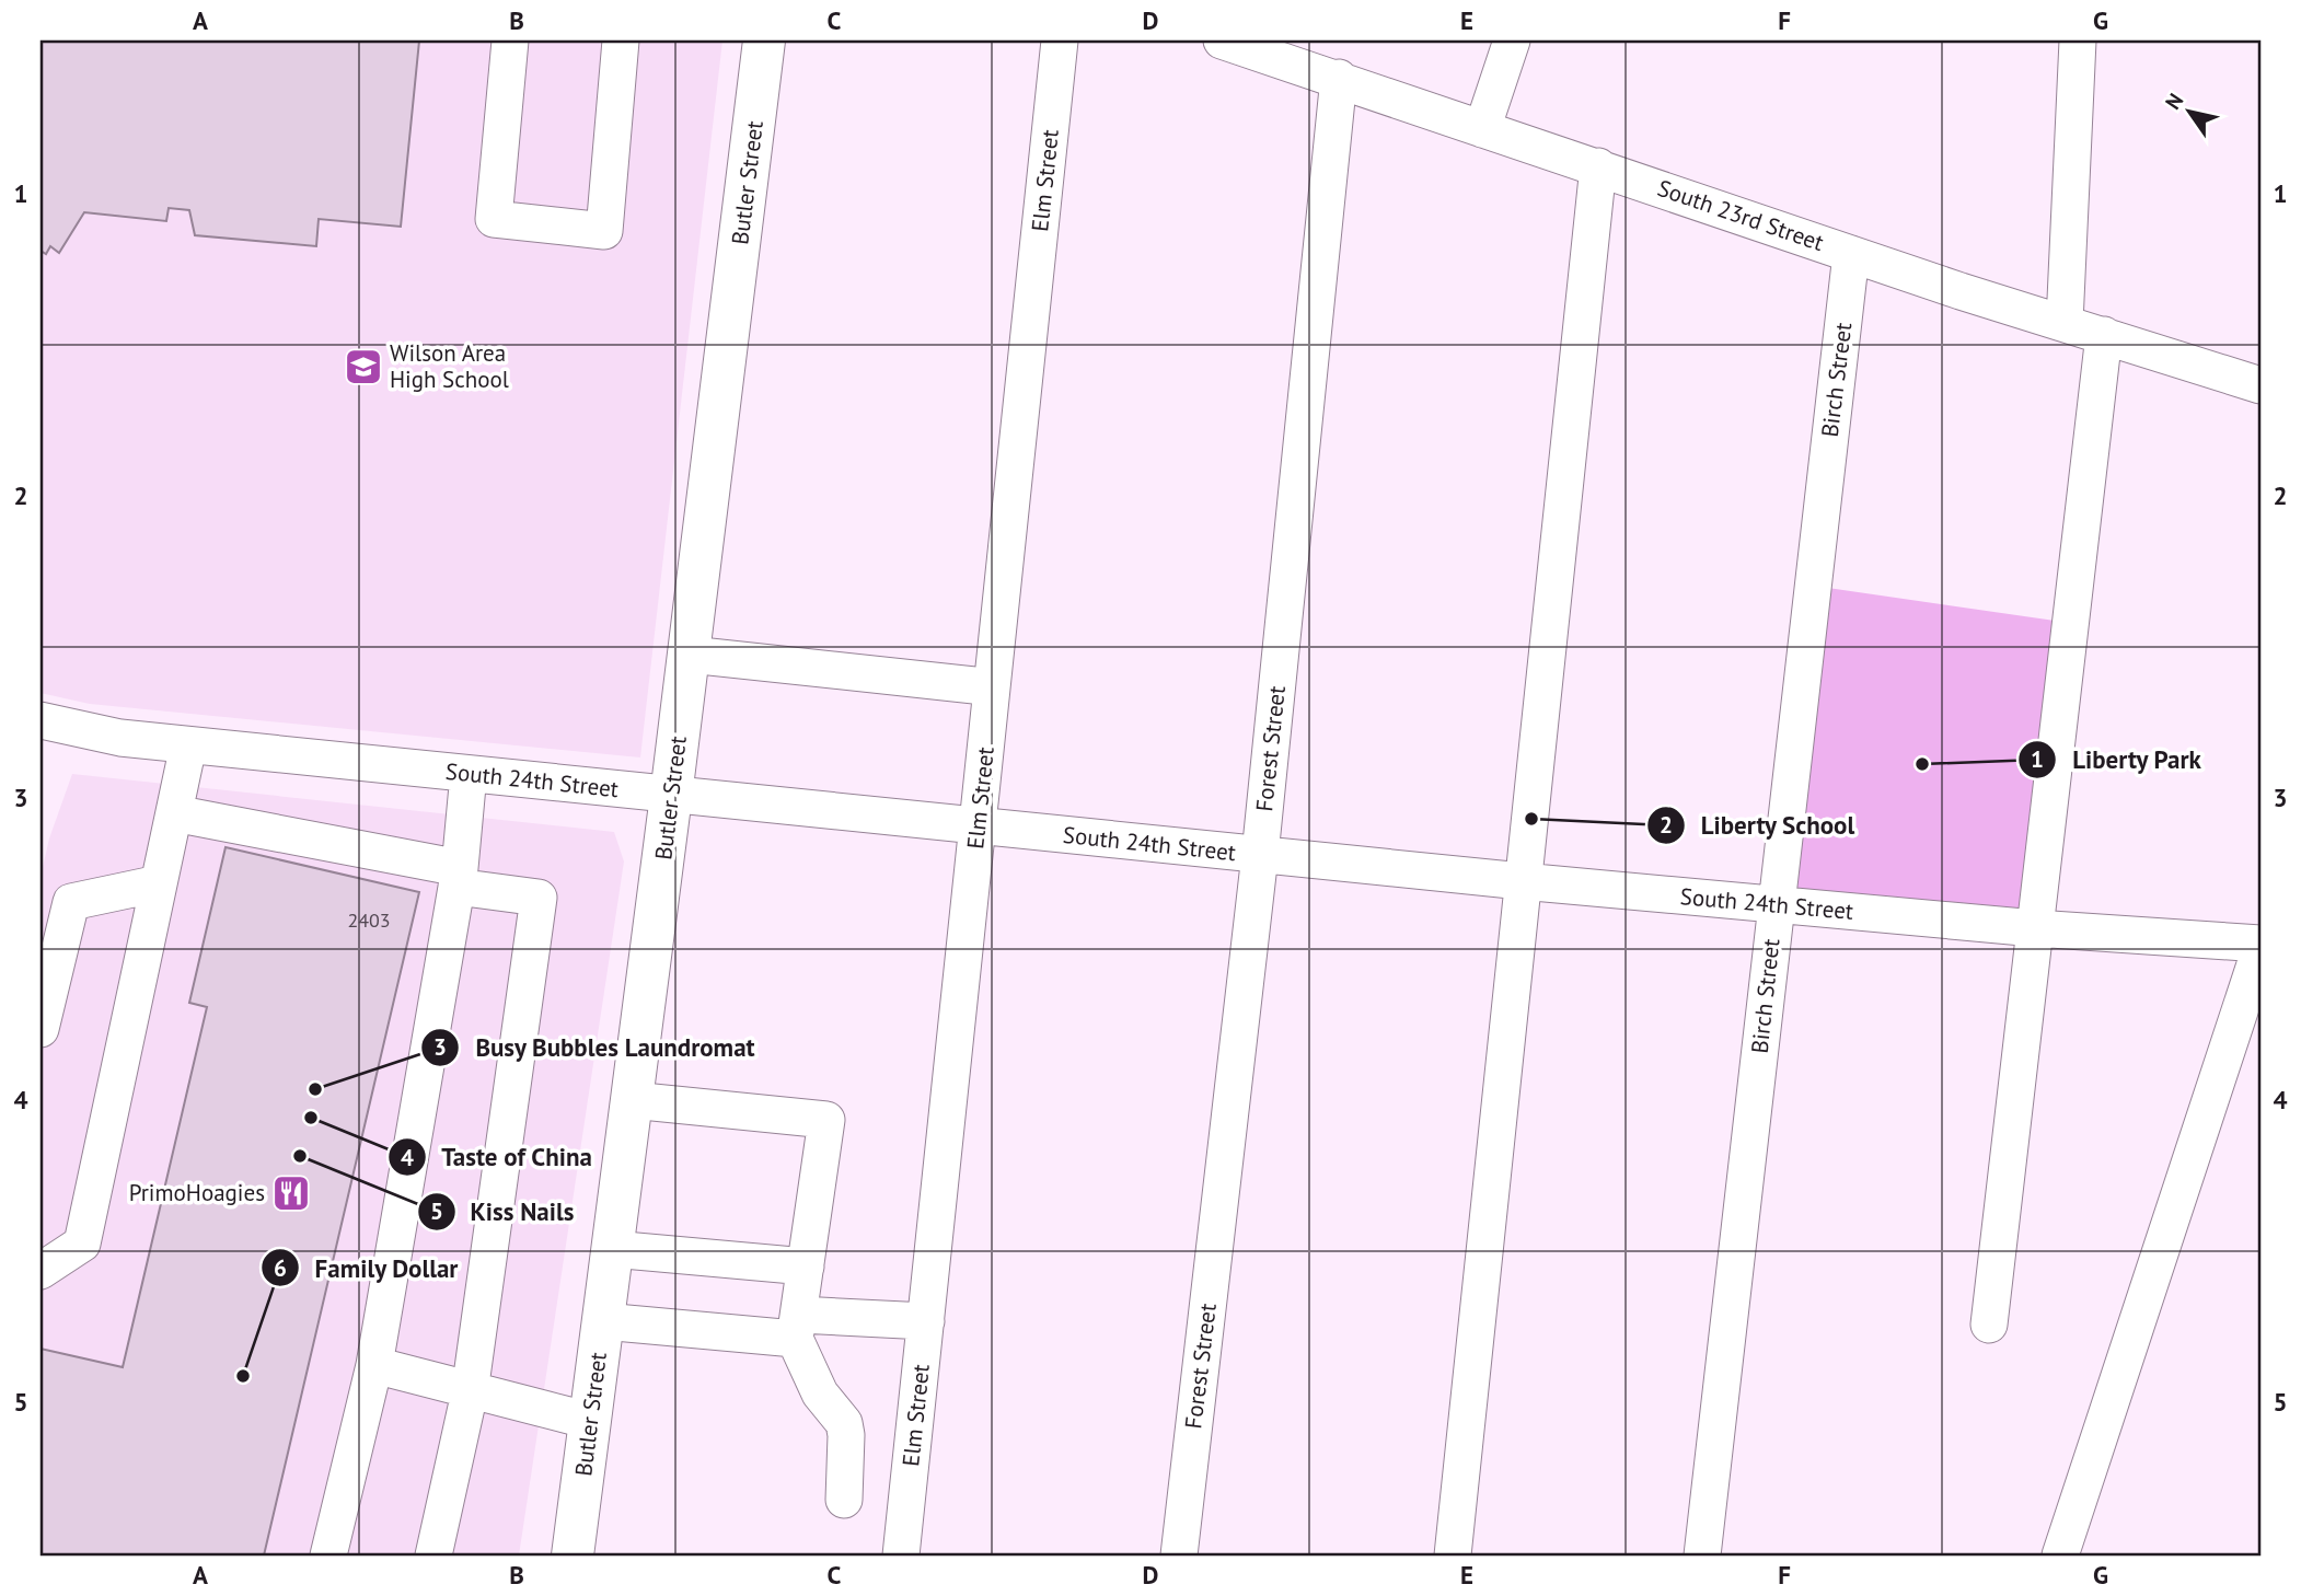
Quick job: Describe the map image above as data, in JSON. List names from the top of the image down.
{
  "streets": {
    "main road": ["Butler Street"],
    "street": [
      "Elm Street",
      "South 23rd Street",
      "Birch Street",
      "Forest Street",
      "South 24th Street"
    ]
  },
  "crossings": [
    ["Elm Street", "South 24th Street"],
    ["Butler Street", "South 24th Street"],
    ["South 23rd Street", "Birch Street"],
    ["South 23rd Street", "Forest Street"],
    ["Birch Street", "South 24th Street"],
    ["Forest Street", "South 24th Street"]
  ],
  "places": {
    "school or university": ["Wilson Area High School"],
    "other": [
      "Liberty Park",
      "Liberty School",
      "Busy Bubbles Laundromat",
      "Taste of China",
      "Kiss Nails",
      "Family Dollar"
    ],
    "restaurant": ["PrimoHoagies"]
  },
  "house_numbers": ["2403"],
  "north": "top left",
  "grid": {
    "columns": [
      "A",
      "B",
      "C",
      "D",
      "E",
      "F",
      "G"
    ],
    "rows": [
      "1",
      "2",
      "3",
      "4",
      "5"
    ]
  }
}
